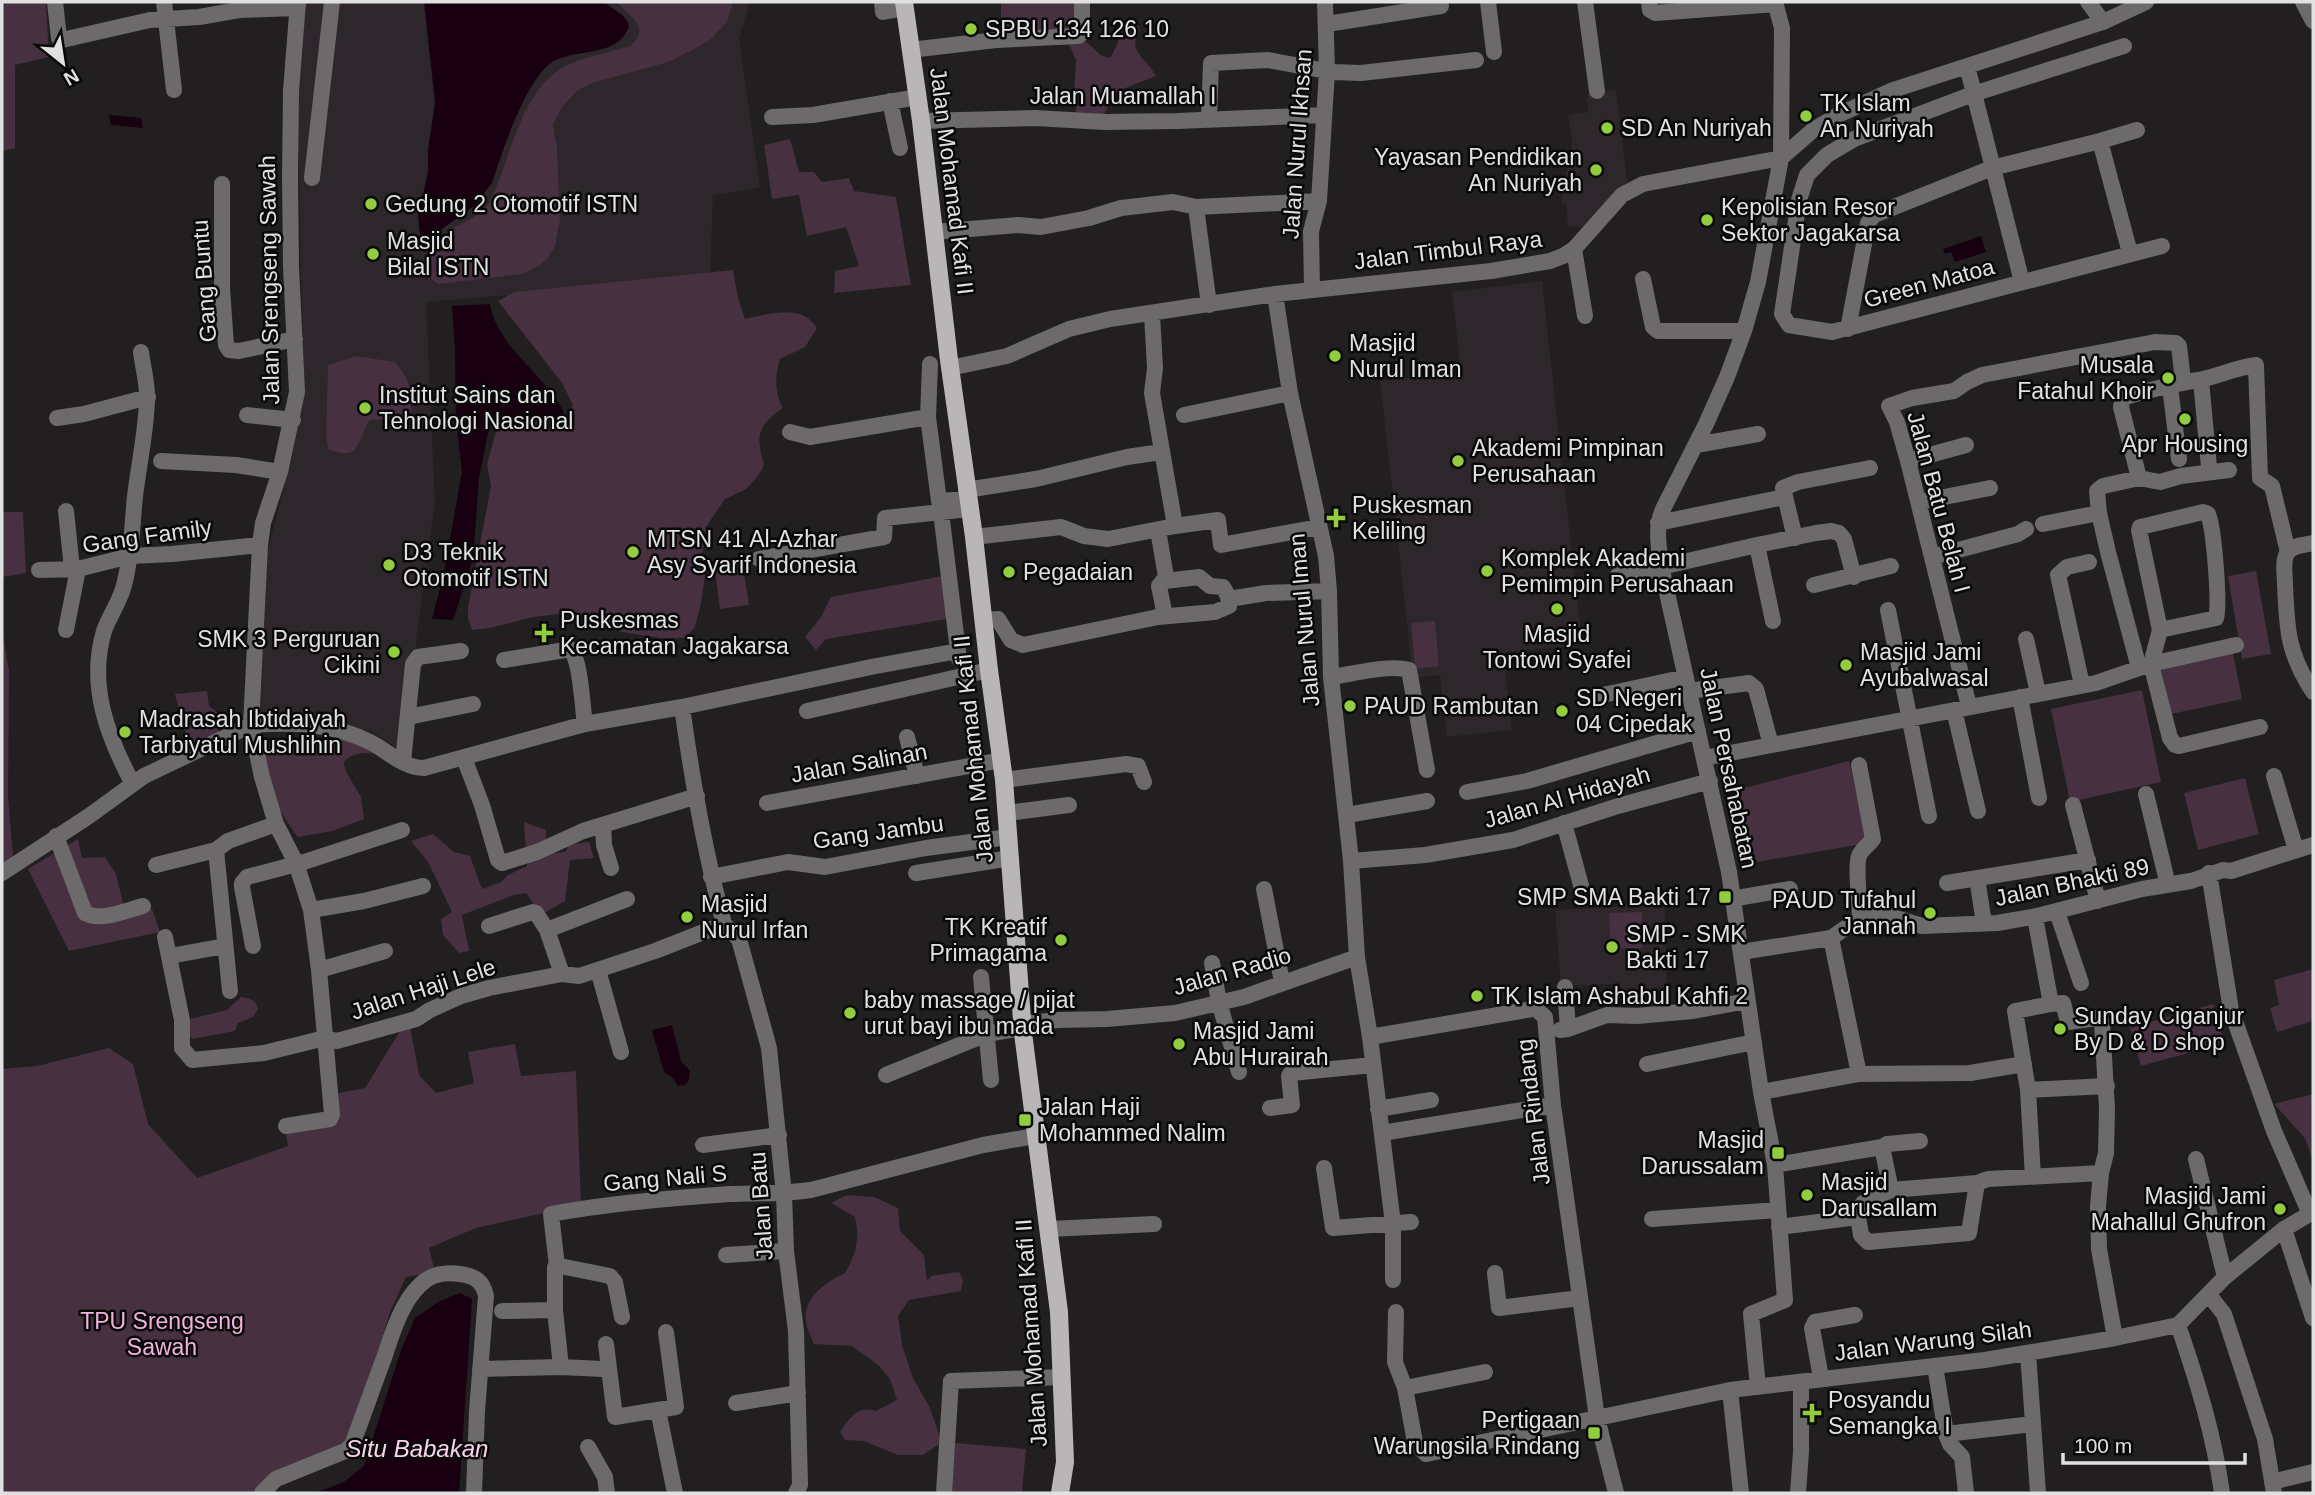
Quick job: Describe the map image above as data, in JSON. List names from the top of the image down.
{
  "streets": {
    "main road": ["Jalan Mohamad Kafi II"],
    "street": [
      "Jalan Muamallah I",
      "Jalan Nurul Ikhsan",
      "Jalan Timbul Raya",
      "Jalan Srengseng Sawah",
      "Gang Buntu",
      "Green Matoa",
      "Jalan Batu Belah I",
      "Gang Family",
      "Jalan Nurul Iman",
      "Jalan Salinan",
      "Jalan Persahabatan",
      "Jalan Al Hidayah",
      "Gang Jambu",
      "Jalan Bhakti 89",
      "Jalan Radio",
      "Jalan Haji Lele",
      "Jalan Rindang",
      "Gang Nali S",
      "Jalan Batu",
      "Jalan Warung Silah"
    ]
  },
  "crossings": [
    ["Jalan Muamallah I", "Jalan Nurul Ikhsan"],
    ["Jalan Muamallah I", "Jalan Mohamad Kafi II"],
    ["Jalan Nurul Ikhsan", "Jalan Timbul Raya"],
    ["Jalan Mohamad Kafi II", "Jalan Timbul Raya"],
    ["Jalan Mohamad Kafi II", "Jalan Salinan"],
    ["Jalan Mohamad Kafi II", "Gang Jambu"],
    ["Jalan Mohamad Kafi II", "Jalan Radio"],
    ["Jalan Timbul Raya", "Jalan Nurul Iman"],
    ["Jalan Timbul Raya", "Jalan Persahabatan"],
    ["Jalan Srengseng Sawah", "Gang Buntu"],
    ["Jalan Srengseng Sawah", "Gang Family"],
    ["Jalan Srengseng Sawah", "Jalan Haji Lele"],
    ["Jalan Nurul Iman", "Jalan Al Hidayah"],
    ["Jalan Persahabatan", "Jalan Al Hidayah"],
    ["Jalan Persahabatan", "Jalan Warung Silah"],
    ["Jalan Haji Lele", "Jalan Batu"],
    ["Jalan Rindang", "Jalan Warung Silah"],
    ["Gang Nali S", "Jalan Batu"]
  ],
  "water": ["Situ Babakan"],
  "parks": ["TPU Srengseng Sawah"],
  "places": {
    "other": [
      "SPBU 134 126 10",
      "TK Islam An Nuriyah",
      "SD An Nuriyah",
      "Yayasan Pendidikan An Nuriyah",
      "Gedung 2 Otomotif ISTN",
      "Kepolisian Resor Sektor Jagakarsa",
      "Masjid Bilal ISTN",
      "Masjid Nurul Iman",
      "Musala Fatahul Khoir",
      "Institut Sains dan Tehnologi Nasional",
      "Apr Housing",
      "Akademi Pimpinan Perusahaan",
      "MTSN 41 Al-Azhar Asy Syarif Indonesia",
      "D3 Teknik Otomotif ISTN",
      "Komplek Akademi Pemimpin Perusahaan",
      "Pegadaian",
      "Masjid Tontowi Syafei",
      "SMK 3 Perguruan Cikini",
      "Masjid Jami Ayubalwasal",
      "PAUD Rambutan",
      "SD Negeri 04 Cipedak",
      "Madrasah Ibtidaiyah Tarbiyatul Mushlihin",
      "PAUD Tufahul Jannah",
      "Masjid Nurul Irfan",
      "TK Kreatif Primagama",
      "SMP - SMK Bakti 17",
      "TK Islam Ashabul Kahfi 2",
      "baby massage / pijat urut bayi ibu mada",
      "Sunday Ciganjur By D & D shop",
      "Masjid Jami Abu Hurairah",
      "Masjid Darusallam",
      "Masjid Jami Mahallul Ghufron"
    ],
    "health": ["Puskesman Keliling", "Puskesmas Kecamatan Jagakarsa", "Posyandu Semangka I"],
    "transit": [
      "SMP SMA Bakti 17",
      "Jalan Haji Mohammed Nalim",
      "Masjid Darussalam",
      "Pertigaan Warungsila Rindang"
    ]
  },
  "scale_bar": "100 m",
  "north": "bottom right"
}
